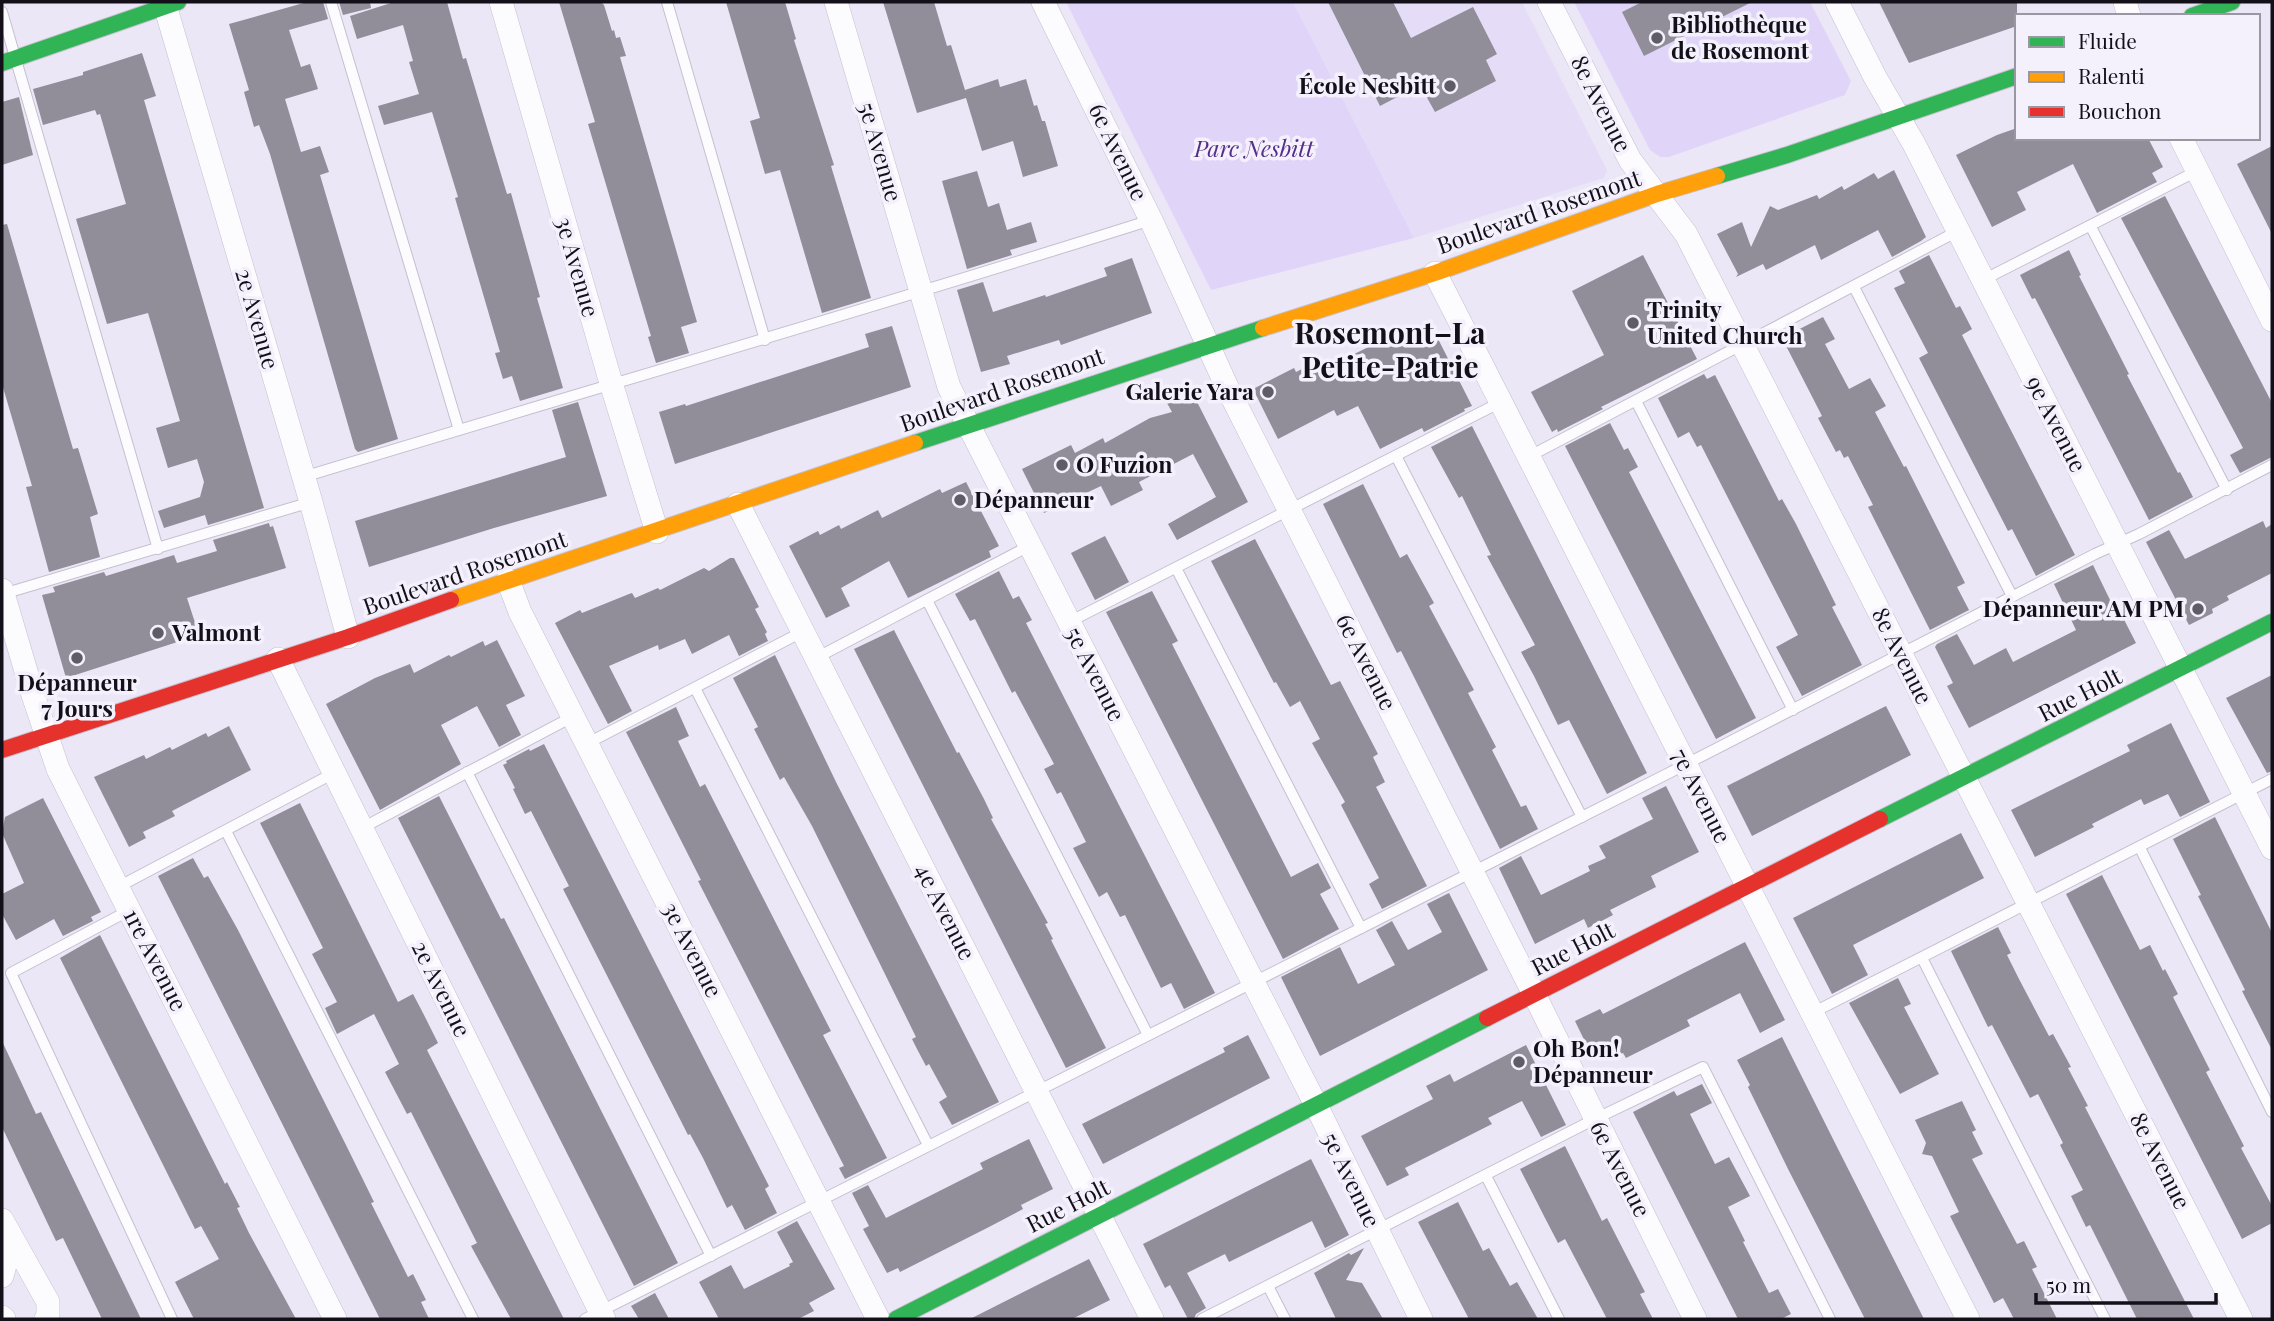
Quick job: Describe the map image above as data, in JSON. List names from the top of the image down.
{
  "streets": {
    "main road": ["Boulevard Rosemont", "Rue Holt"],
    "street": [
      "8e Avenue",
      "5e Avenue",
      "6e Avenue",
      "3e Avenue",
      "2e Avenue",
      "9e Avenue",
      "7e Avenue",
      "4e Avenue",
      "1re Avenue"
    ]
  },
  "crossings": [
    ["8e Avenue", "Boulevard Rosemont"],
    ["8e Avenue", "Rue Holt"],
    ["5e Avenue", "Boulevard Rosemont"],
    ["5e Avenue", "Rue Holt"],
    ["6e Avenue", "Boulevard Rosemont"],
    ["6e Avenue", "Rue Holt"],
    ["Boulevard Rosemont", "3e Avenue"],
    ["Boulevard Rosemont", "2e Avenue"],
    ["Boulevard Rosemont", "9e Avenue"],
    ["Boulevard Rosemont", "7e Avenue"],
    ["Boulevard Rosemont", "4e Avenue"],
    ["Boulevard Rosemont", "1re Avenue"],
    ["9e Avenue", "Rue Holt"],
    ["Rue Holt", "7e Avenue"],
    ["Rue Holt", "4e Avenue"]
  ],
  "districts": ["Rosemont–La Petite-Patrie"],
  "parks": ["Parc Nesbitt"],
  "places": [
    "Bibliothèque de Rosemont",
    "École Nesbitt",
    "Trinity United Church",
    "Galerie Yara",
    "O Fuzion",
    "Dépanneur",
    "Dépanneur AM PM",
    "Valmont",
    "Dépanneur 7 Jours",
    "Oh Bon! Dépanneur"
  ],
  "legend": ["Fluide", "Ralenti", "Bouchon"],
  "scale_bar": "50 m"
}
